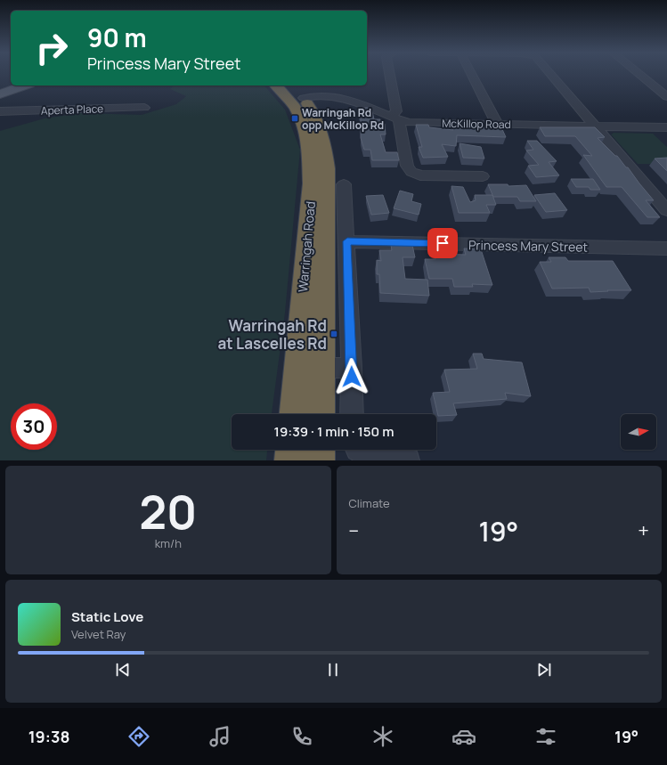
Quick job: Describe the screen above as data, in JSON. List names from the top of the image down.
{
  "streets": {
    "highway": ["Warringah Road"],
    "street": ["Aperta Place", "McKillop Road", "Princess Mary Street"]
  },
  "crossings": [
    ["McKillop Road", "Warringah Road"]
  ],
  "places": {
    "transit": ["Warringah Rd opp McKillop Rd", "Warringah Rd at Lascelles Rd"]
  },
  "north": "right",
  "page": {
    "turn": ["90 m", "Princess Mary Street"],
    "limit": "30",
    "trip": "19:39 · 1 min · 150 m",
    "tile": [
      ["20", "km/h"],
      "Climate"
    ],
    "heat": ["−", "19°", "+"],
    "song": ["Static Love", "Velvet Ray"],
    "tabs": ["19:38", "19°"]
  }
}
